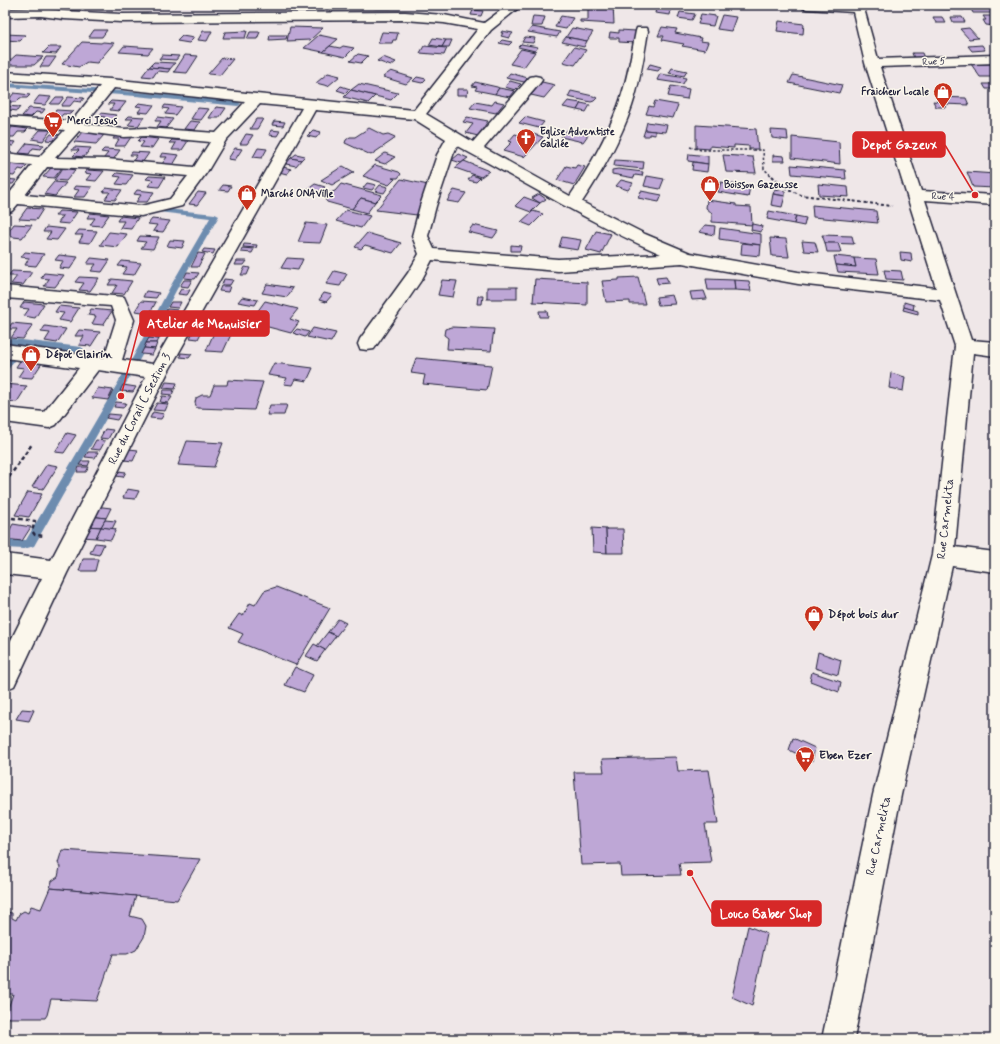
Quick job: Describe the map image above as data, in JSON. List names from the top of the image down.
{
  "streets": {
    "street": [
      "Rue 5",
      "Rue 4",
      "Rue du Corail C Section 3",
      "Rue Carmelita"
    ]
  },
  "crossings": [
    ["Rue 5", "Rue Carmelita"],
    ["Rue 4", "Rue Carmelita"]
  ],
  "places": {
    "shop": [
      "Fraicheur Locale",
      "Boisson Gazeusse",
      "Marché ONAVille",
      "Dépot Clairin",
      "Dépot bois dur"
    ],
    "supermarket": ["Merci Jesus", "Eben Ezer"],
    "church": ["Eglise Adventiste Galilée"],
    "other": ["Depot Gazeux", "Atelier de Menuisier", "Louco Baber Shop"]
  }
}
